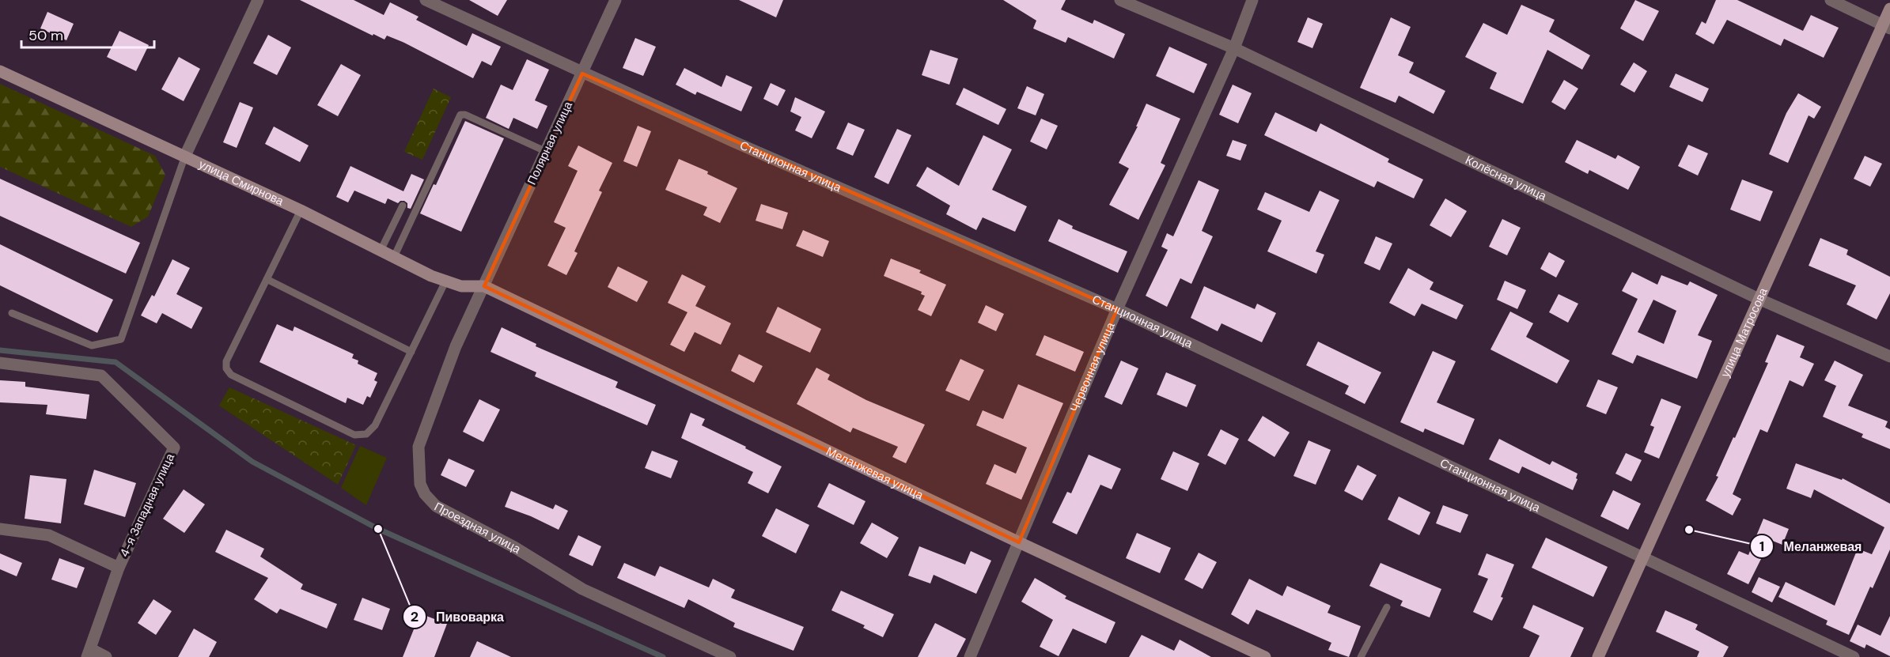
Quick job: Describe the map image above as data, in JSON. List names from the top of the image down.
{
  "streets": {
    "street": [
      "Полярная улица",
      "Станционная улица",
      "Колёсная улица",
      "улица Смирнова",
      "улица Матросова",
      "Червонная улица",
      "Меланжевая улица",
      "4-я Западная улица",
      "Проездная улица"
    ]
  },
  "crossings": [
    ["Полярная улица", "Станционная улица"],
    ["Полярная улица", "улица Смирнова"],
    ["Полярная улица", "Меланжевая улица"],
    ["Полярная улица", "Проездная улица"],
    ["Станционная улица", "улица Матросова"],
    ["Станционная улица", "Червонная улица"],
    ["Колёсная улица", "улица Матросова"],
    ["Колёсная улица", "Червонная улица"],
    ["улица Смирнова", "Меланжевая улица"],
    ["улица Смирнова", "Проездная улица"],
    ["Червонная улица", "Меланжевая улица"],
    ["Меланжевая улица", "Проездная улица"]
  ],
  "places": ["Пивоварка", "Меланжевая"],
  "scale_bar": "50 m"
}
